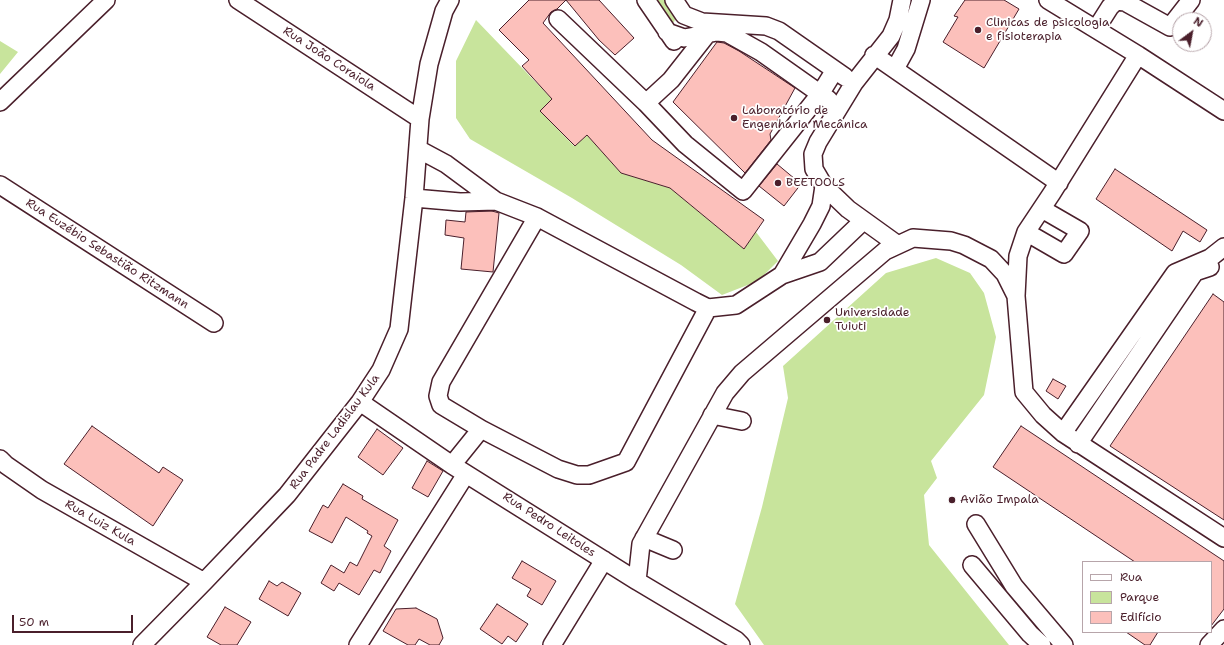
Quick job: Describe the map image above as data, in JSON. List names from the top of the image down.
{
  "streets": {
    "street": [
      "Rua João Coraiola",
      "Rua Euzébio Sebastião Ritzmann",
      "Rua Padre Ladislau Kula",
      "Rua Luiz Kula",
      "Rua Pedro Leitoles"
    ]
  },
  "crossings": [
    ["Rua João Coraiola", "Rua Padre Ladislau Kula"],
    ["Rua Padre Ladislau Kula", "Rua Luiz Kula"],
    ["Rua Padre Ladislau Kula", "Rua Pedro Leitoles"]
  ],
  "places": [
    "Clinicas de psicologia e fisioterapia",
    "Laboratório de Engenharia Mecânica",
    "BEETOOLS",
    "Universidade Tuiuti",
    "Avião Impala"
  ],
  "legend": ["Rua", "Parque", "Edifício"],
  "scale_bar": "50 m",
  "north": "top right"
}
